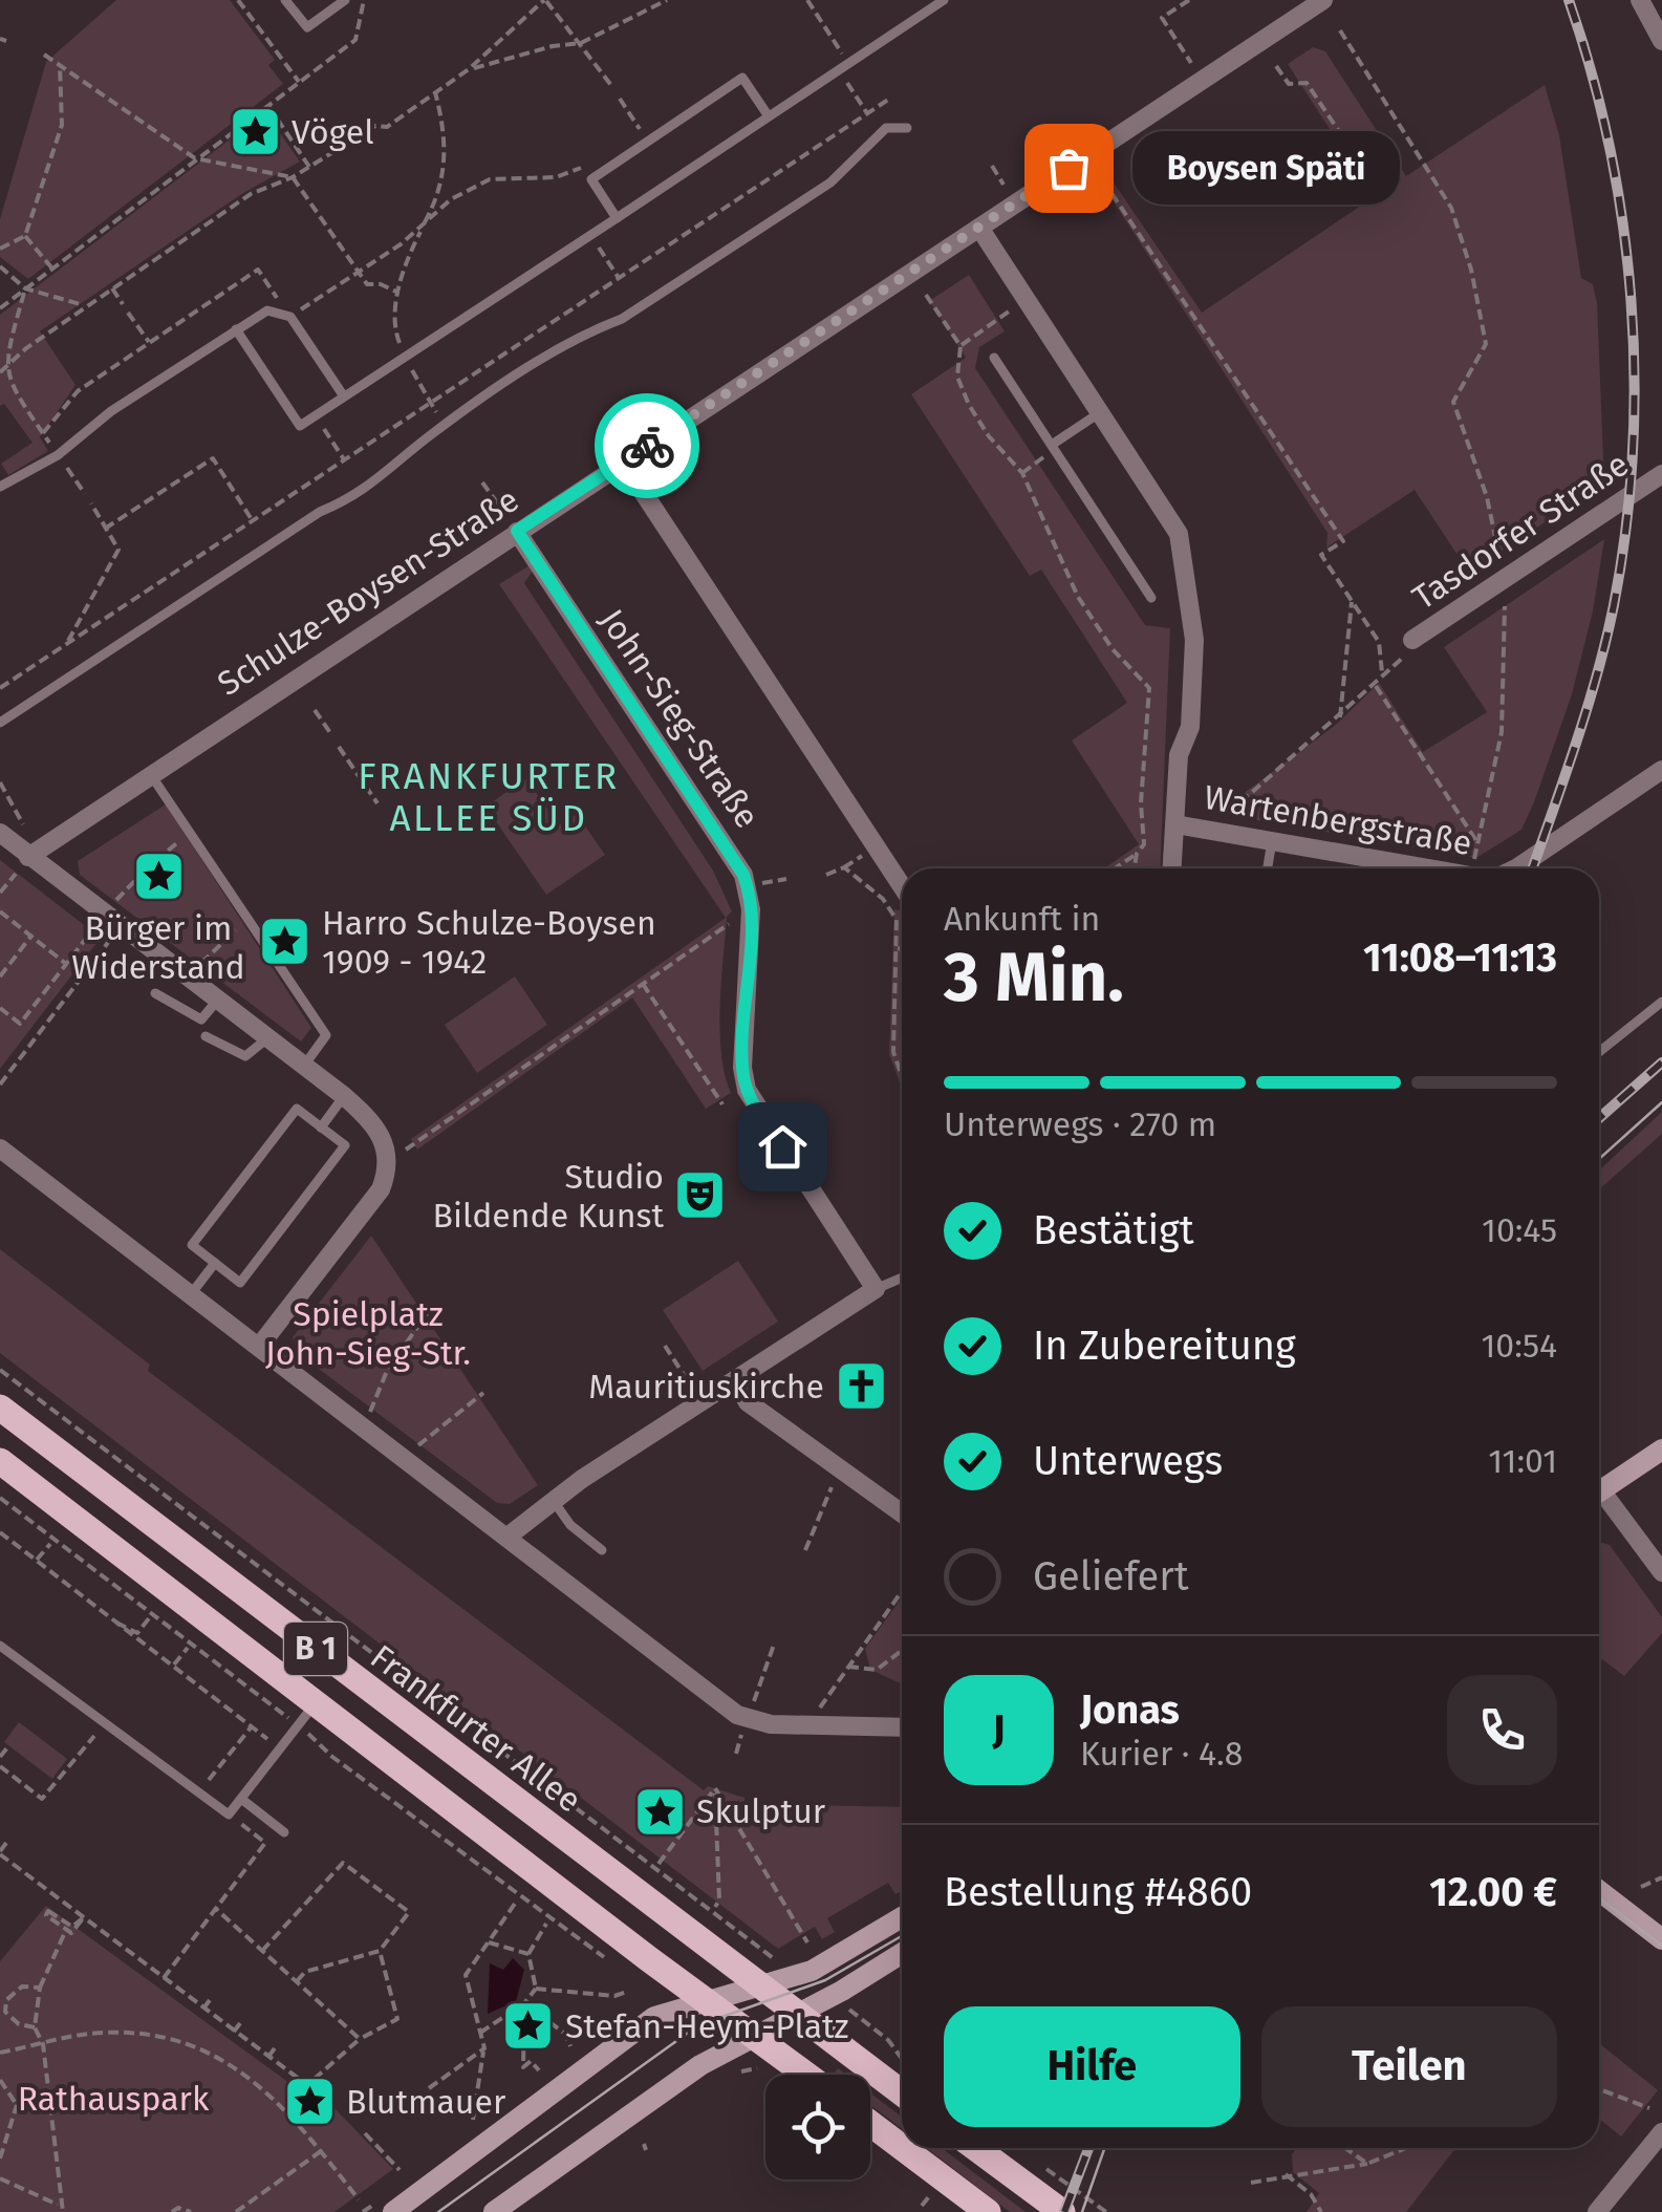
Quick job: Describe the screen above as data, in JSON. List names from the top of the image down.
{
  "streets": {
    "main road": ["B 1", "Frankfurter Allee"],
    "street": [
      "Tasdorfer Straße",
      "Schulze-Boysen-Straße",
      "John-Sieg-Straße",
      "Wartenbergstraße"
    ]
  },
  "crossings": [
    ["Schulze-Boysen-Straße", "John-Sieg-Straße"]
  ],
  "districts": ["FRANKFURTER ALLEE SÜD"],
  "parks": ["Spielplatz John-Sieg-Str.", "Rathauspark"],
  "places": {
    "place": [
      "Vögel",
      "Bürger im Widerstand",
      "Harro Schulze-Boysen 1909 - 1942",
      "Skulptur",
      "Stefan-Heym-Platz",
      "Blutmauer"
    ],
    "other": ["Boysen Späti"],
    "theatre": ["Studio Bildende Kunst"],
    "church": ["Mauritiuskirche"]
  },
  "page": {
    "bubble": "Boysen Späti",
    "heading": ["3 Min.", "Ankunft in", "11:08–11:13"],
    "panel": [
      "Jonas",
      "Kurier · 4.8",
      "Bestellung #4860",
      "12.00 €"
    ],
    "bar": "Unterwegs · 270 m",
    "list": [
      ["Bestätigt", "10:45"],
      ["In Zubereitung", "10:54"],
      ["Unterwegs", "11:01"],
      "Geliefert"
    ],
    "round": "J",
    "buttons": ["Hilfe", "Teilen"]
  }
}
